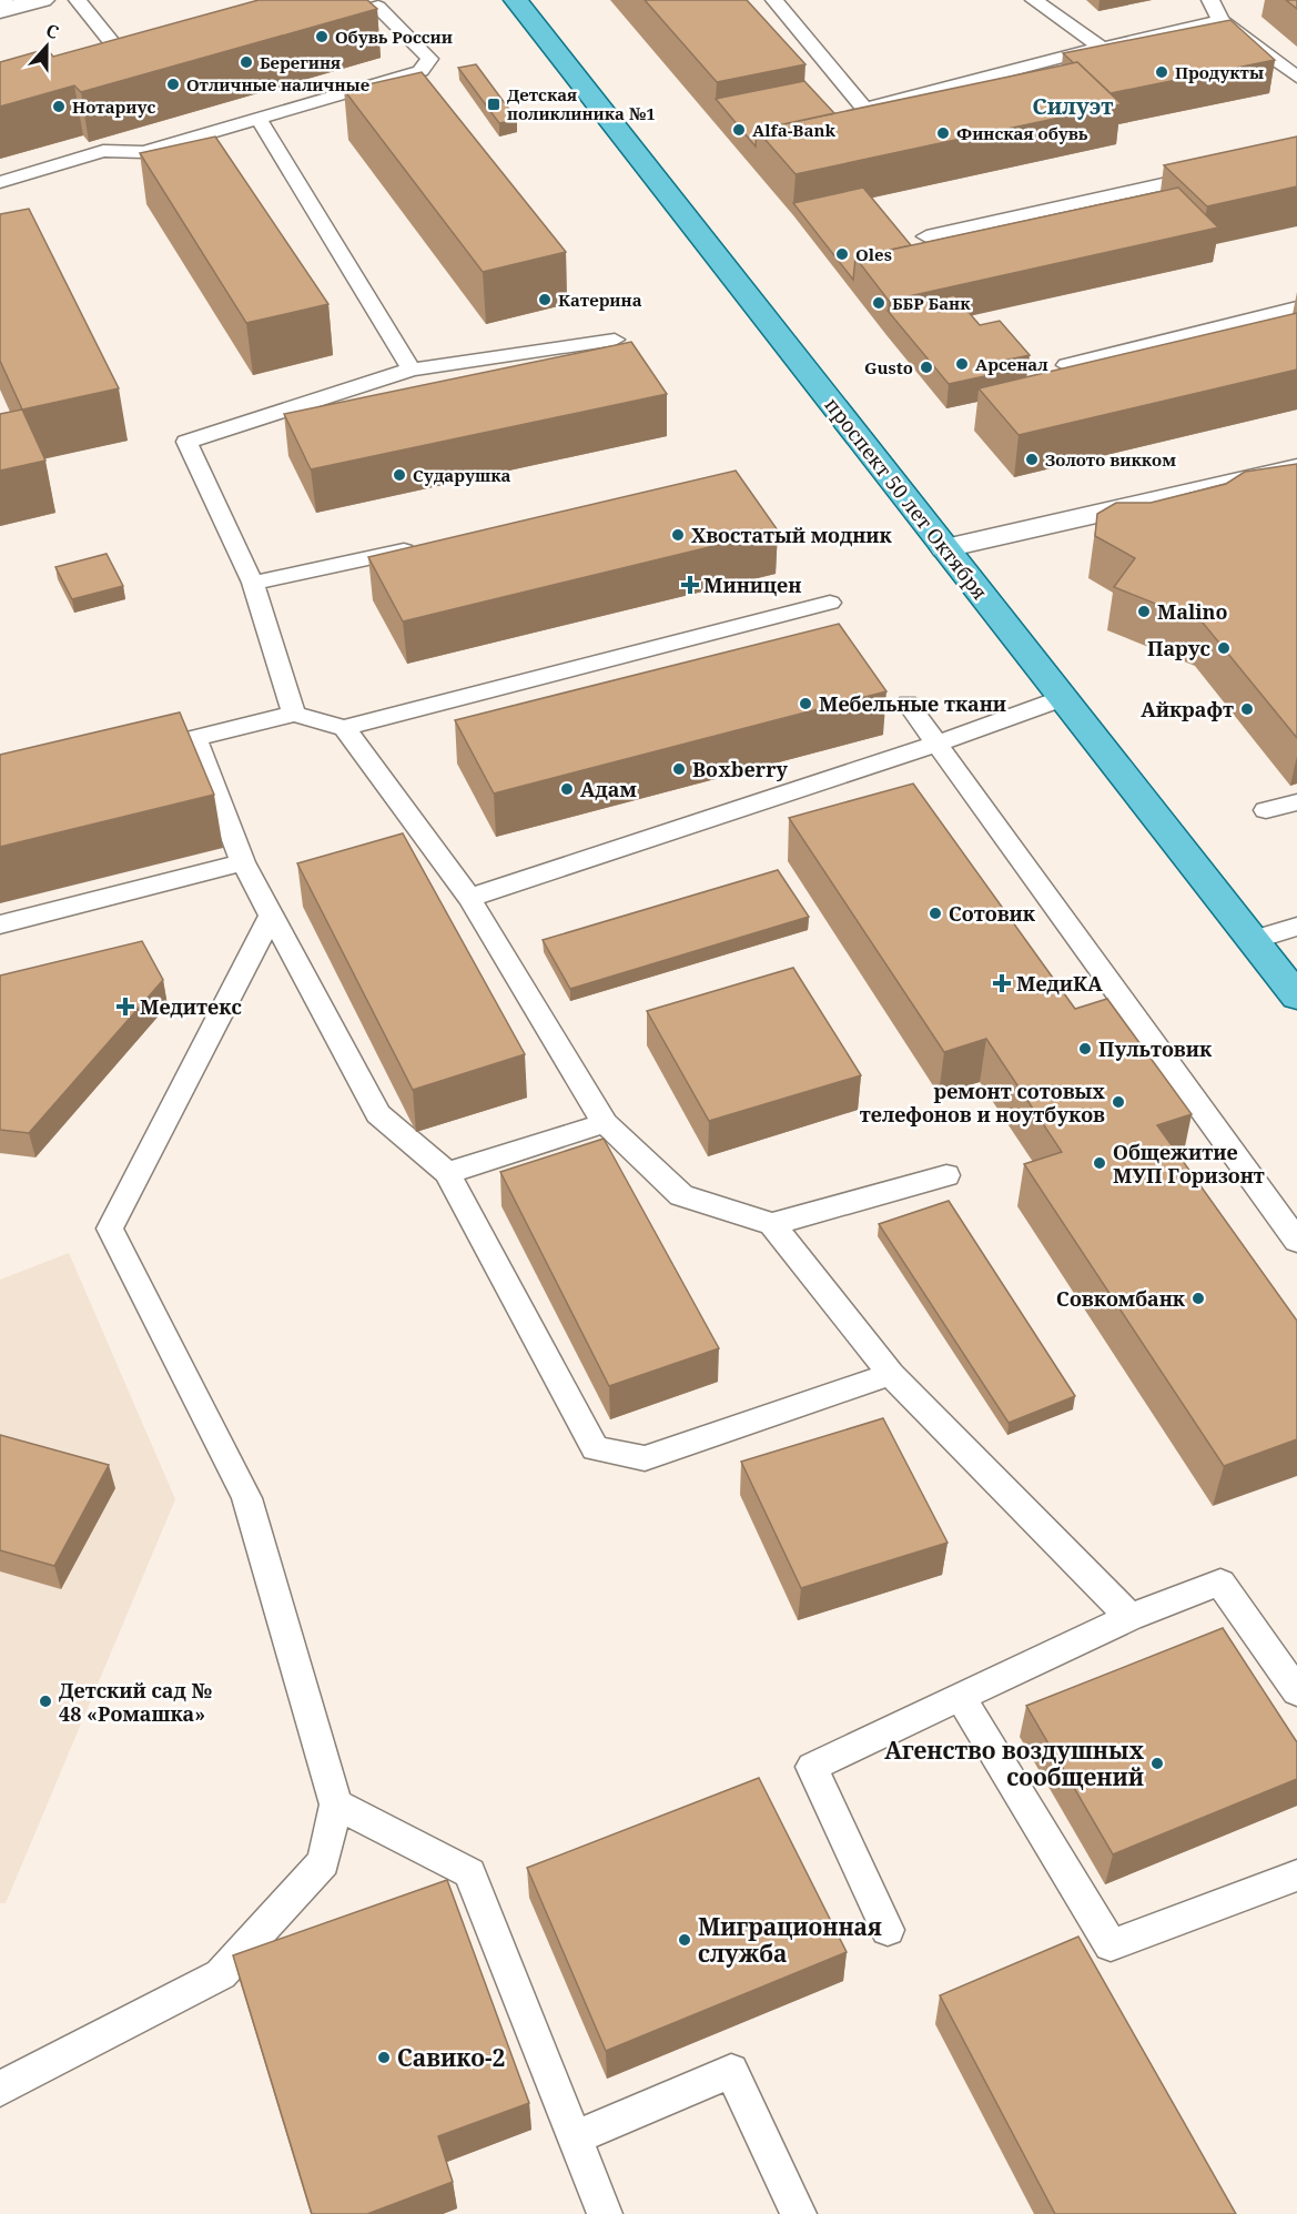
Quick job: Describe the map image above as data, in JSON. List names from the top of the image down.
{
  "streets": {
    "main road": ["проспект 50 лет Октября"]
  },
  "districts": ["Силуэт"],
  "places": {
    "other": [
      "Обувь России",
      "Берегиня",
      "Продукты",
      "Отличные наличные",
      "Нотариус",
      "Alfa-Bank",
      "Финская обувь",
      "Oles",
      "Катерина",
      "ББР Банк",
      "Арсенал",
      "Gusto",
      "Золото викком",
      "Сударушка",
      "Хвостатый модник",
      "Malino",
      "Парус",
      "Мебельные ткани",
      "Айкрафт",
      "Boxberry",
      "Адам",
      "Сотовик",
      "Пультовик",
      "ремонт сотовых телефонов и ноутбуков",
      "Общежитие МУП Горизонт",
      "Совкомбанк",
      "Детский сад № 48 «Ромашка»",
      "Агенство воздушных сообщений",
      "Миграционная служба",
      "Савико-2"
    ],
    "transit": ["Детская поликлиника №1"],
    "health": ["Миницен", "МедиКА", "Медитекс"]
  },
  "north": "top"
}
